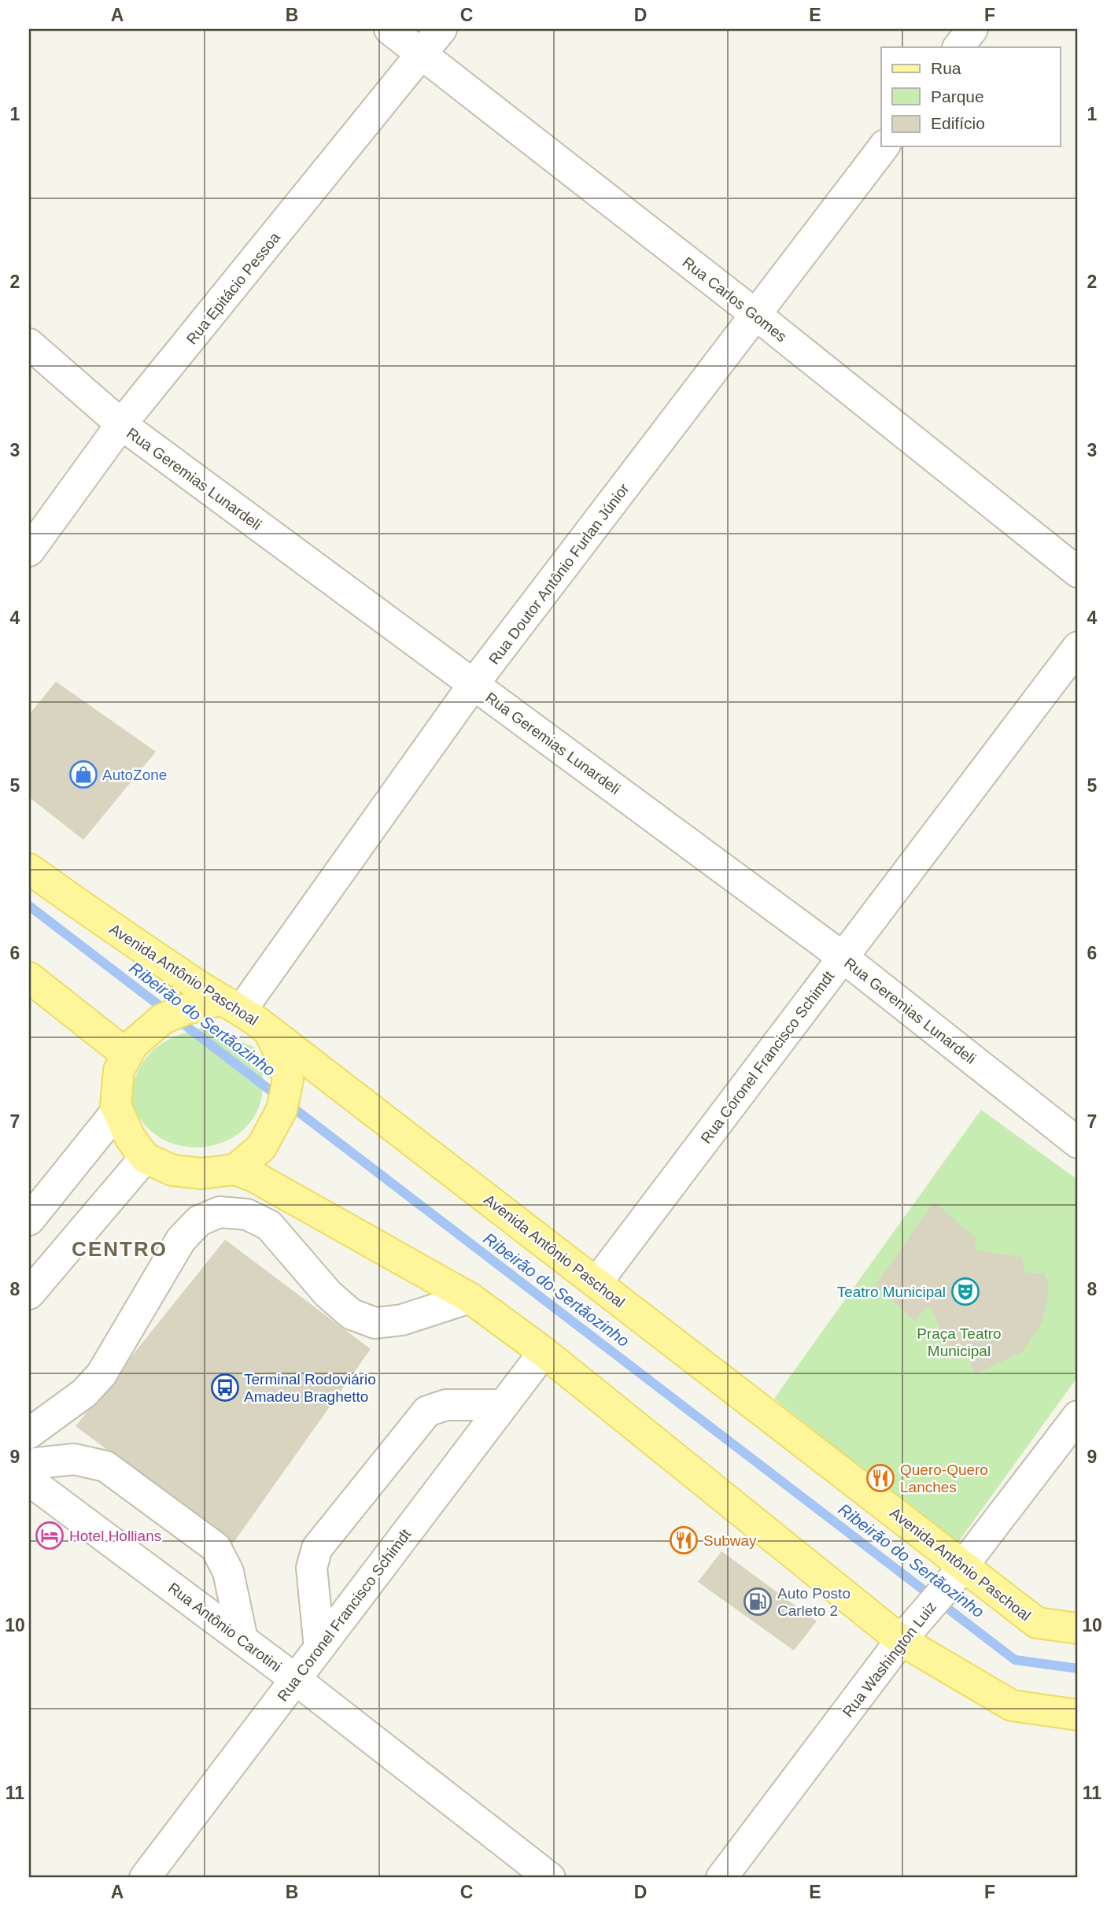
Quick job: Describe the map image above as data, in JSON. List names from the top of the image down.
{
  "streets": {
    "main road": ["Avenida Antônio Paschoal"],
    "street": [
      "Rua Epitácio Pessoa",
      "Rua Carlos Gomes",
      "Rua Geremias Lunardeli",
      "Rua Doutor Antônio Furlan Júnior",
      "Rua Coronel Francisco Schimdt",
      "Rua Antônio Carotini",
      "Rua Washington Luiz"
    ]
  },
  "crossings": [
    ["Rua Epitácio Pessoa", "Rua Carlos Gomes"],
    ["Rua Epitácio Pessoa", "Rua Geremias Lunardeli"],
    ["Rua Carlos Gomes", "Rua Doutor Antônio Furlan Júnior"],
    ["Rua Geremias Lunardeli", "Rua Doutor Antônio Furlan Júnior"],
    ["Rua Geremias Lunardeli", "Rua Coronel Francisco Schimdt"],
    ["Rua Doutor Antônio Furlan Júnior", "Avenida Antônio Paschoal"],
    ["Avenida Antônio Paschoal", "Rua Coronel Francisco Schimdt"],
    ["Avenida Antônio Paschoal", "Rua Washington Luiz"],
    ["Rua Coronel Francisco Schimdt", "Rua Antônio Carotini"]
  ],
  "districts": ["CENTRO"],
  "water": ["Ribeirão do Sertãozinho"],
  "parks": ["Praça Teatro Municipal"],
  "places": {
    "shop": ["AutoZone"],
    "theatre": ["Teatro Municipal"],
    "bus stop": ["Terminal Rodoviário Amadeu Braghetto"],
    "restaurant": ["Quero-Quero Lanches", "Subway"],
    "hotel": ["Hotel Hollians"],
    "fuel station": ["Auto Posto Carleto 2"]
  },
  "legend": ["Rua", "Parque", "Edifício"],
  "grid": {
    "columns": [
      "A",
      "B",
      "C",
      "D",
      "E",
      "F"
    ],
    "rows": [
      "1",
      "2",
      "3",
      "4",
      "5",
      "6",
      "7",
      "8",
      "9",
      "10",
      "11"
    ]
  }
}
